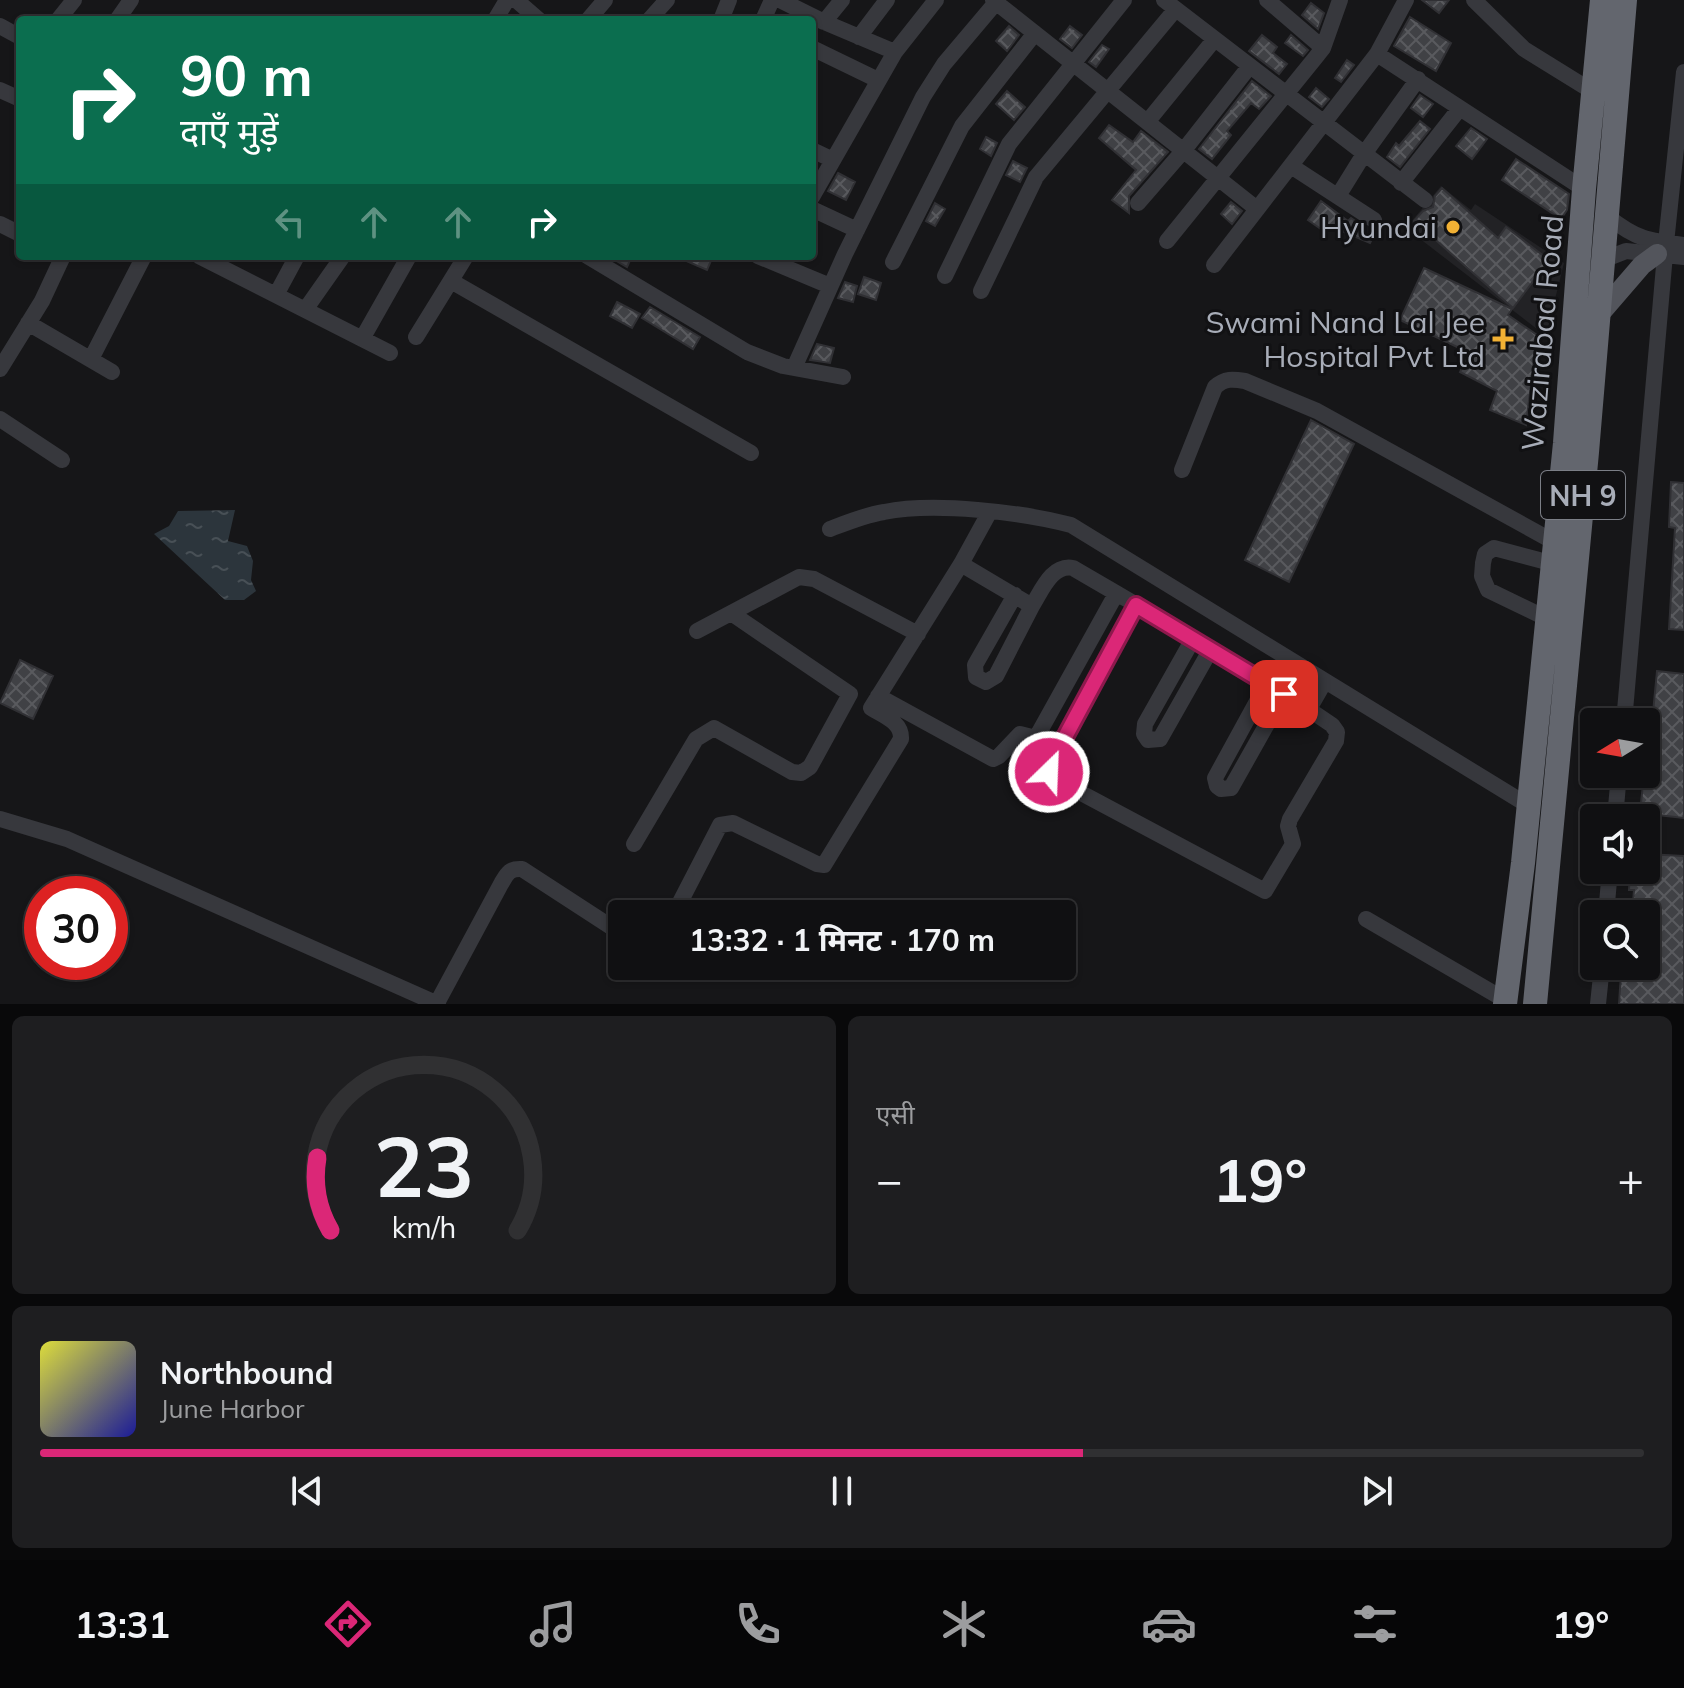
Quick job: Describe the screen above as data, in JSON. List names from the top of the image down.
{
  "streets": {
    "highway": ["Wazirabad Road", "NH 9"]
  },
  "places": {
    "other": ["Hyundai"],
    "health": ["Swami Nand Lal Jee Hospital Pvt Ltd"]
  },
  "north": "left",
  "page": {
    "turn": ["90 m", "दाएँ मुड़ें"],
    "limit": "30",
    "trip": "13:32 · 1 मिनट · 170 m",
    "tile": "एसी",
    "heat": ["−", "19°", "+"],
    "song": ["Northbound", "June Harbor"],
    "tabs": ["13:31", "19°"],
    "gauge": ["23", "km/h"]
  }
}
